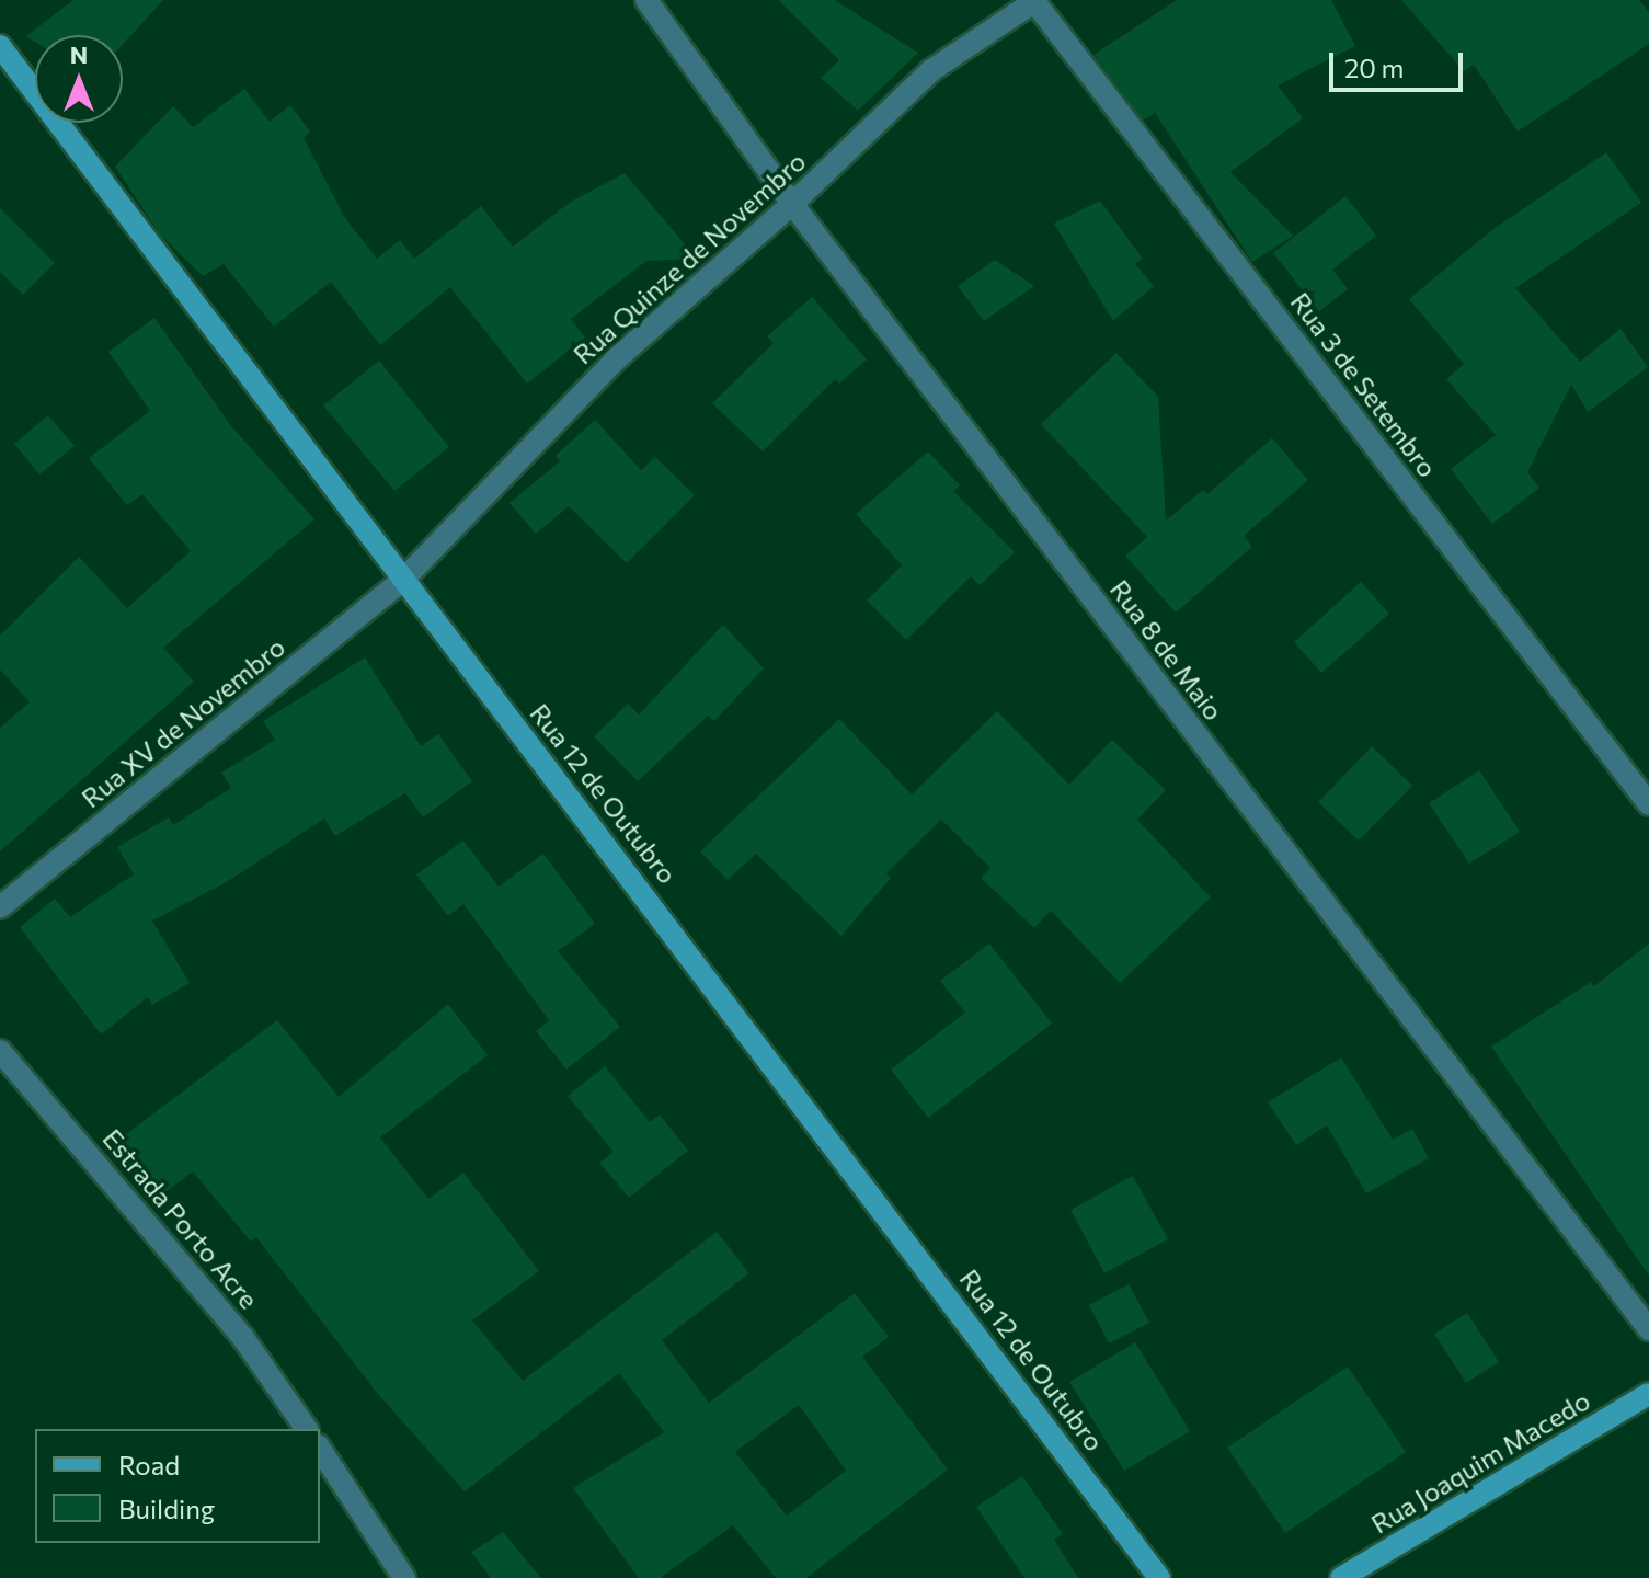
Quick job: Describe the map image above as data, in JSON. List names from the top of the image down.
{
  "streets": {
    "street": [
      "Rua Quinze de Novembro",
      "Rua 3 de Setembro",
      "Rua 8 de Maio",
      "Rua XV de Novembro",
      "Rua 12 de Outubro",
      "Estrada Porto Acre",
      "Rua Joaquim Macedo"
    ]
  },
  "crossings": [
    ["Rua Quinze de Novembro", "Rua 3 de Setembro"],
    ["Rua Quinze de Novembro", "Rua 8 de Maio"],
    ["Rua Quinze de Novembro", "Rua XV de Novembro"],
    ["Rua Quinze de Novembro", "Rua 12 de Outubro"],
    ["Rua XV de Novembro", "Rua 12 de Outubro"]
  ],
  "legend": ["Road", "Building"],
  "scale_bar": "20 m",
  "north": "top"
}
